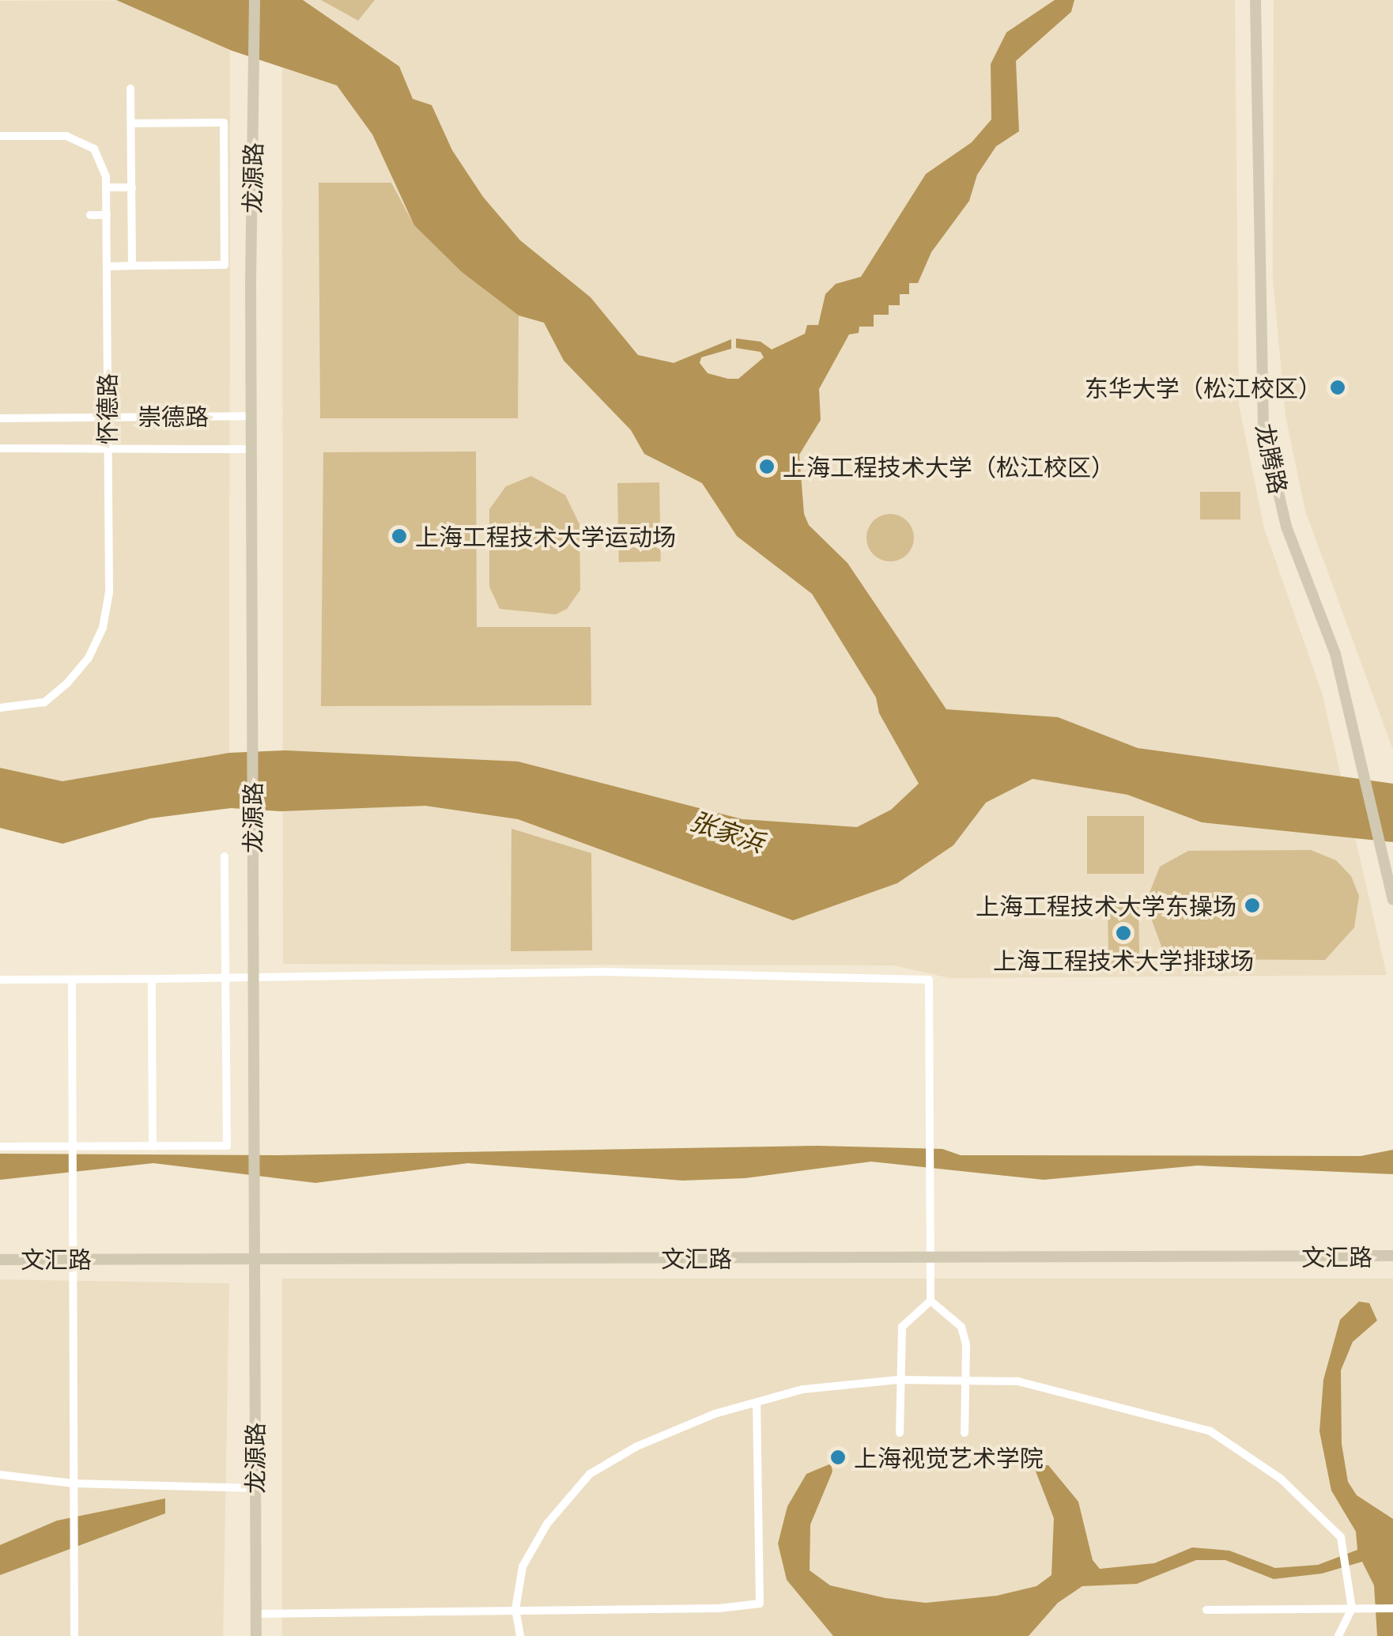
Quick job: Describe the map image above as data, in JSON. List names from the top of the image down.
{
  "streets": {
    "main road": ["龙源路", "龙腾路", "文汇路"],
    "street": ["怀德路", "崇德路"]
  },
  "crossings": [
    ["龙源路", "崇德路"],
    ["龙源路", "文汇路"],
    ["怀德路", "崇德路"]
  ],
  "water": ["张家浜"],
  "places": [
    "东华大学（松江校区）",
    "上海工程技术大学（松江校区）",
    "上海工程技术大学运动场",
    "上海工程技术大学东操场",
    "上海工程技术大学排球场",
    "上海视觉艺术学院"
  ]
}
